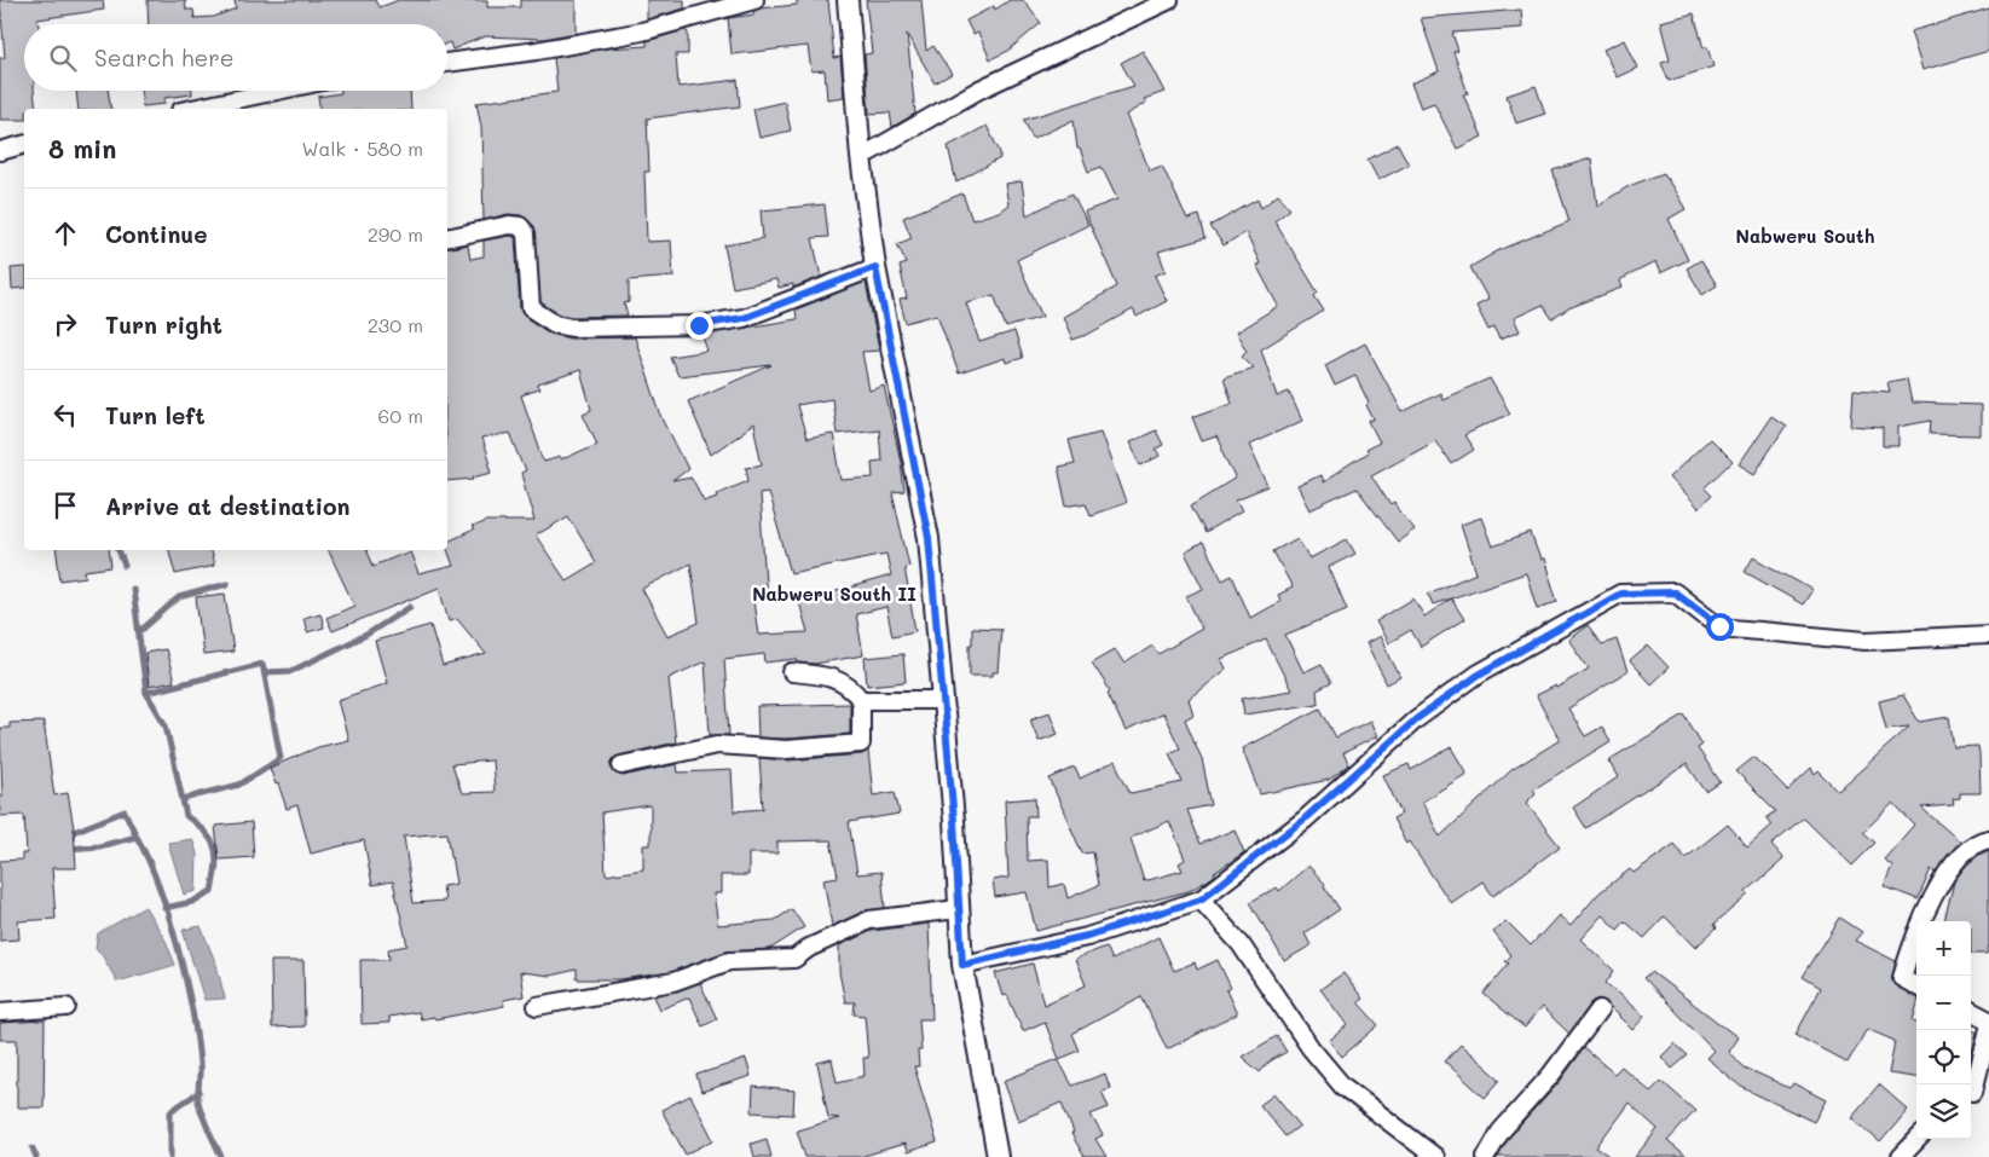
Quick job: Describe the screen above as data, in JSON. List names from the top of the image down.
{
  "districts": ["Nabweru South", "Nabweru South II"],
  "page": {
    "search": "Search here",
    "heading": ["8 min", "Walk · 580 m"],
    "list": [
      ["Continue", "290 m"],
      ["Turn right", "230 m"],
      ["Turn left", "60 m"],
      "Arrive at destination"
    ],
    "map_buttons": ["+", "−"]
  }
}
